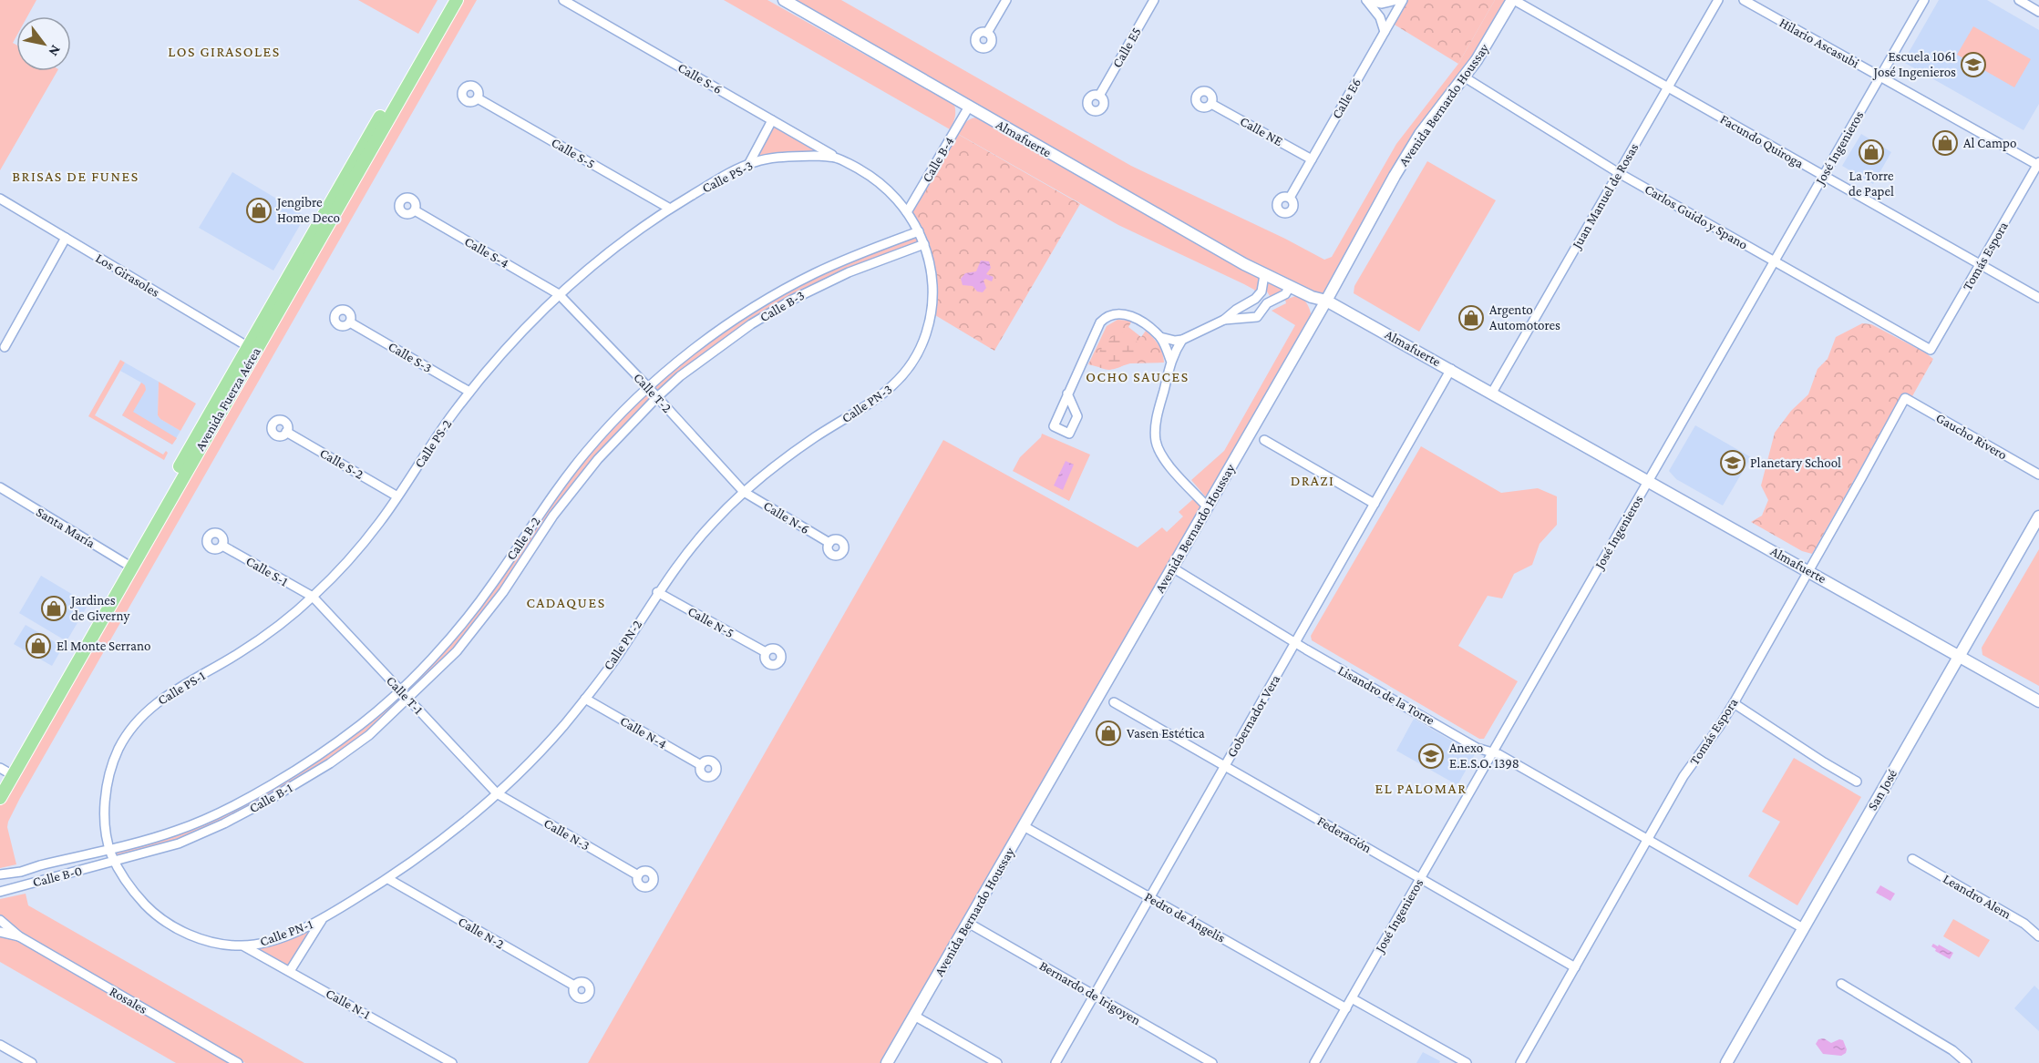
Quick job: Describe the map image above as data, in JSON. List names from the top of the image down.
{
  "streets": {
    "main road": ["Avenida Fuerza Aérea"],
    "street": [
      "Hilario Ascasubi",
      "Calle E5",
      "Calle S-6",
      "Calle E6",
      "Avenida Bernardo Houssay",
      "Calle NE",
      "Almafuerte",
      "Facundo Quiroga",
      "José Ingenieros",
      "Calle S-5",
      "Calle B-4",
      "Calle PS-3",
      "Juan Manuel de Rosas",
      "Carlos Guido y Spano",
      "Calle S-4",
      "Tomás Espora",
      "Los Girasoles",
      "Calle B-3",
      "Calle S-3",
      "Calle T-2",
      "Calle PN-3",
      "Gaucho Rivero",
      "Calle PS-2",
      "Calle S-2",
      "Calle N-6",
      "Santa María",
      "Calle B-2",
      "Calle S-1",
      "Calle N-5",
      "Calle PN-2",
      "Calle PS-1",
      "Calle T-1",
      "Lisandro de la Torre",
      "Gobernador Vera",
      "Calle N-4",
      "San José",
      "Calle B-1",
      "Calle N-3",
      "Federación",
      "Calle B-0",
      "Leandro Alem",
      "Pedro de Ángelis",
      "Calle PN-1",
      "Calle N-2",
      "Bernardo de Irigoyen",
      "Rosales",
      "Calle N-1"
    ]
  },
  "crossings": [
    ["Hilario Ascasubi", "José Ingenieros"],
    ["Hilario Ascasubi", "Tomás Espora"],
    ["Calle S-6", "Calle PS-3"],
    ["Calle E6", "Calle NE"],
    ["Avenida Bernardo Houssay", "Almafuerte"],
    ["Avenida Bernardo Houssay", "Facundo Quiroga"],
    ["Avenida Bernardo Houssay", "Carlos Guido y Spano"],
    ["Avenida Bernardo Houssay", "Lisandro de la Torre"],
    ["Avenida Bernardo Houssay", "Pedro de Ángelis"],
    ["Avenida Bernardo Houssay", "Bernardo de Irigoyen"],
    ["Almafuerte", "José Ingenieros"],
    ["Almafuerte", "Calle B-4"],
    ["Almafuerte", "Juan Manuel de Rosas"],
    ["Almafuerte", "Tomás Espora"],
    ["Almafuerte", "Gobernador Vera"],
    ["Almafuerte", "San José"],
    ["Facundo Quiroga", "José Ingenieros"],
    ["Facundo Quiroga", "Juan Manuel de Rosas"],
    ["Facundo Quiroga", "Tomás Espora"],
    ["José Ingenieros", "Carlos Guido y Spano"],
    ["José Ingenieros", "Lisandro de la Torre"],
    ["José Ingenieros", "Federación"],
    ["José Ingenieros", "Pedro de Ángelis"],
    ["Calle S-5", "Calle PS-3"],
    ["Calle B-4", "Calle PS-3"],
    ["Calle PS-3", "Calle S-4"],
    ["Calle PS-3", "Calle B-3"],
    ["Calle PS-3", "Calle T-2"],
    ["Calle PS-3", "Calle PN-3"],
    ["Calle PS-3", "Calle PS-2"],
    ["Juan Manuel de Rosas", "Carlos Guido y Spano"],
    ["Carlos Guido y Spano", "Tomás Espora"],
    ["Calle S-4", "Calle T-2"],
    ["Calle S-4", "Calle PS-2"],
    ["Tomás Espora", "Gaucho Rivero"],
    ["Tomás Espora", "Lisandro de la Torre"],
    ["Tomás Espora", "Federación"],
    ["Los Girasoles", "Avenida Fuerza Aérea"],
    ["Calle B-3", "Calle T-2"],
    ["Calle B-3", "Calle PN-3"],
    ["Calle B-3", "Calle B-2"],
    ["Calle S-3", "Calle PS-2"],
    ["Calle T-2", "Calle PN-3"],
    ["Calle T-2", "Calle PS-2"],
    ["Calle T-2", "Calle N-6"],
    ["Calle T-2", "Calle B-2"],
    ["Calle T-2", "Calle PN-2"],
    ["Avenida Fuerza Aérea", "Santa María"],
    ["Calle PN-3", "Calle N-6"],
    ["Calle PN-3", "Calle PN-2"],
    ["Calle PS-2", "Calle S-2"],
    ["Calle PS-2", "Calle S-1"],
    ["Calle PS-2", "Calle PS-1"],
    ["Calle PS-2", "Calle T-1"],
    ["Calle N-6", "Calle PN-2"],
    ["Calle B-2", "Calle T-1"],
    ["Calle B-2", "Calle B-1"],
    ["Calle S-1", "Calle PS-1"],
    ["Calle S-1", "Calle T-1"],
    ["Calle N-5", "Calle PN-2"],
    ["Calle PN-2", "Calle T-1"],
    ["Calle PN-2", "Calle N-4"],
    ["Calle PN-2", "Calle N-3"],
    ["Calle PN-2", "Calle PN-1"],
    ["Calle PS-1", "Calle T-1"],
    ["Calle PS-1", "Calle B-1"],
    ["Calle PS-1", "Calle B-0"],
    ["Calle PS-1", "Calle PN-1"],
    ["Calle T-1", "Calle B-1"],
    ["Calle T-1", "Calle N-3"],
    ["Calle T-1", "Calle PN-1"],
    ["Lisandro de la Torre", "Gobernador Vera"],
    ["Lisandro de la Torre", "San José"],
    ["Gobernador Vera", "Federación"],
    ["Gobernador Vera", "Pedro de Ángelis"],
    ["Gobernador Vera", "Bernardo de Irigoyen"],
    ["Calle B-1", "Calle B-0"],
    ["Calle B-1", "Calle PN-1"],
    ["Calle N-3", "Calle PN-1"],
    ["Calle B-0", "Calle PN-1"],
    ["Calle PN-1", "Calle N-2"],
    ["Calle PN-1", "Calle N-1"]
  ],
  "districts": [
    "LOS GIRASOLES",
    "BRISAS DE FUNES",
    "OCHO SAUCES",
    "DRAZI",
    "CADAQUES",
    "EL PALOMAR"
  ],
  "places": {
    "school or university": ["Escuela 1061 José Ingenieros", "Planetary School", "Anexo E.E.S.O. 1398"],
    "shop": [
      "Al Campo",
      "La Torre de Papel",
      "Jengibre Home Deco",
      "Argento Automotores",
      "Jardines de Giverny",
      "El Monte Serrano",
      "Vasen Estética"
    ]
  },
  "north": "bottom right"
}
